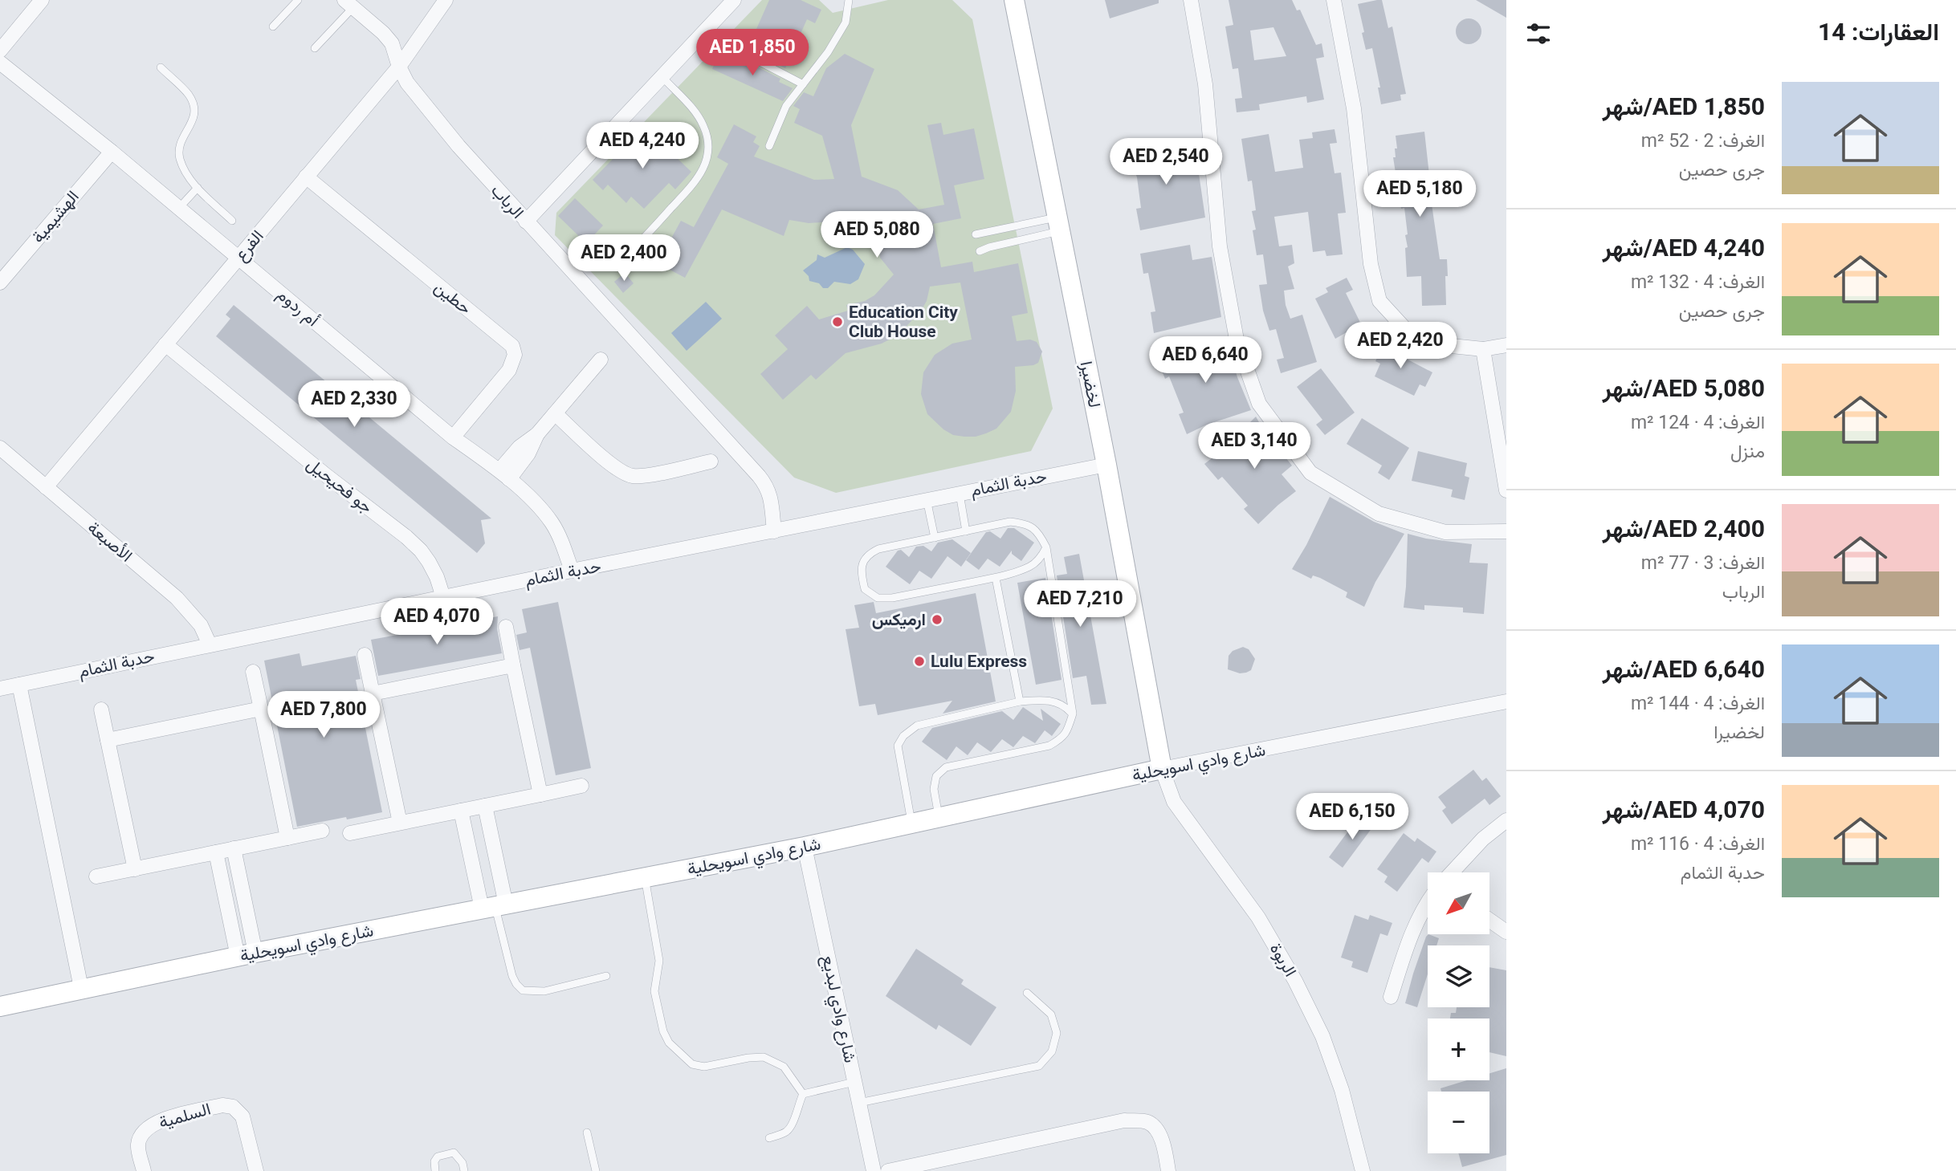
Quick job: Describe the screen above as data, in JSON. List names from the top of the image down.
{
  "streets": {
    "street": [
      "الرباب",
      "الهشيمية",
      "الفرع",
      "حطين",
      "أم ردوم",
      "لخضيرا",
      "حدبة الثمام",
      "جو فحيحيل",
      "الأصبعة",
      "شارع وادي اسويحلية",
      "الربوة",
      "شارع وادي لبديع",
      "السلمية"
    ]
  },
  "crossings": [
    ["الرباب", "الفرع"],
    ["الرباب", "حدبة الثمام"],
    ["الهشيمية", "أم ردوم"],
    ["الفرع", "حطين"],
    ["الفرع", "أم ردوم"],
    ["الفرع", "جو فحيحيل"],
    ["الفرع", "الأصبعة"],
    ["حطين", "أم ردوم"],
    ["أم ردوم", "حدبة الثمام"],
    ["لخضيرا", "حدبة الثمام"],
    ["لخضيرا", "شارع وادي اسويحلية"],
    ["لخضيرا", "الربوة"],
    ["حدبة الثمام", "جو فحيحيل"],
    ["حدبة الثمام", "الأصبعة"],
    ["شارع وادي اسويحلية", "الربوة"],
    ["شارع وادي اسويحلية", "شارع وادي لبديع"]
  ],
  "places": ["Education City Club House", "ارميكس", "Lulu Express"],
  "north": "bottom left",
  "page": {
    "heading": "العقارات: 14",
    "price": [
      "AED 1,850",
      "AED 4,240",
      "AED 2,540",
      "AED 5,180",
      "AED 5,080",
      "AED 2,400",
      "AED 2,420",
      "AED 6,640",
      "AED 2,330",
      "AED 3,140",
      "AED 7,210",
      "AED 4,070",
      "AED 7,800",
      "AED 6,150"
    ],
    "list": [
      {
        "name": "AED 1,850/شهر",
        "note": "الغرف: 2 · 52 m² · جرى حصين"
      },
      {
        "name": "AED 4,240/شهر",
        "note": "الغرف: 4 · 132 m² · جرى حصين"
      },
      {
        "name": "AED 5,080/شهر",
        "note": "الغرف: 4 · 124 m² · منزل"
      },
      {
        "name": "AED 2,400/شهر",
        "note": "الغرف: 3 · 77 m² · الرباب"
      },
      {
        "name": "AED 6,640/شهر",
        "note": "الغرف: 4 · 144 m² · لخضيرا"
      },
      {
        "name": "AED 4,070/شهر",
        "note": "الغرف: 4 · 116 m² · حدبة الثمام"
      }
    ],
    "map_buttons": ["+", "−"]
  }
}
